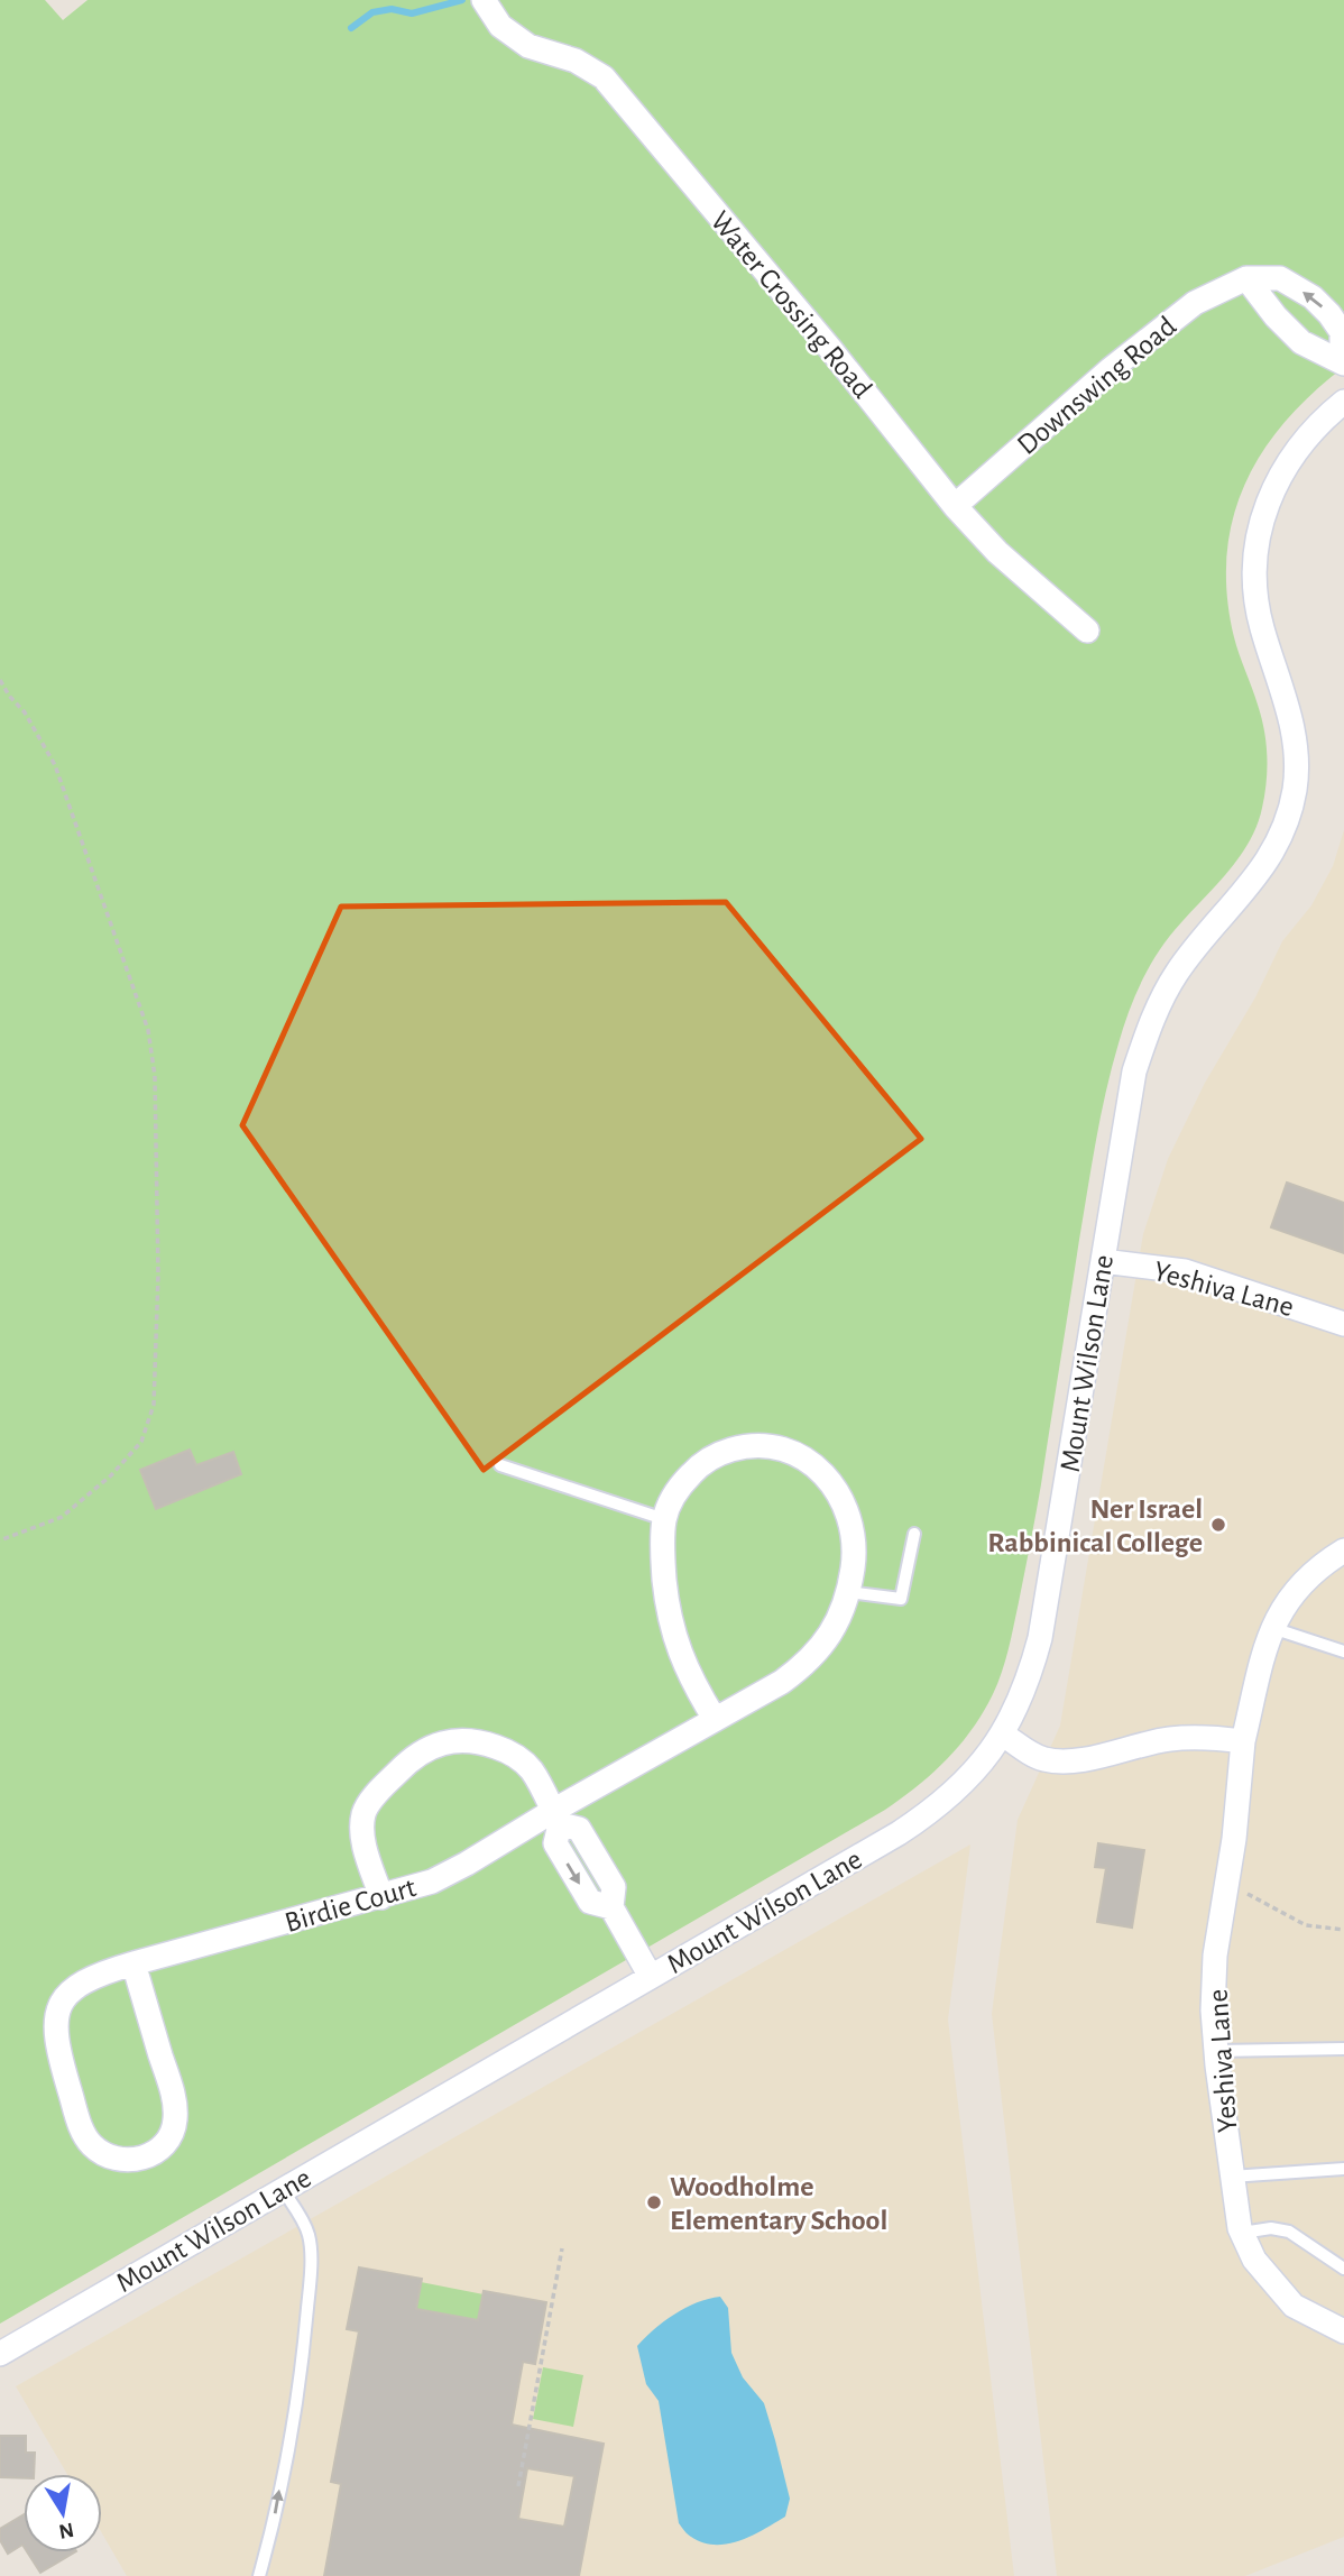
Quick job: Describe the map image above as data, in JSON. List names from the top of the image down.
{
  "streets": {
    "street": [
      "Water Crossing Road",
      "Downswing Road",
      "Yeshiva Lane",
      "Mount Wilson Lane",
      "Birdie Court"
    ]
  },
  "crossings": [
    ["Water Crossing Road", "Downswing Road"],
    ["Yeshiva Lane", "Mount Wilson Lane"]
  ],
  "places": ["Ner Israel Rabbinical College", "Woodholme Elementary School"],
  "north": "bottom"
}
